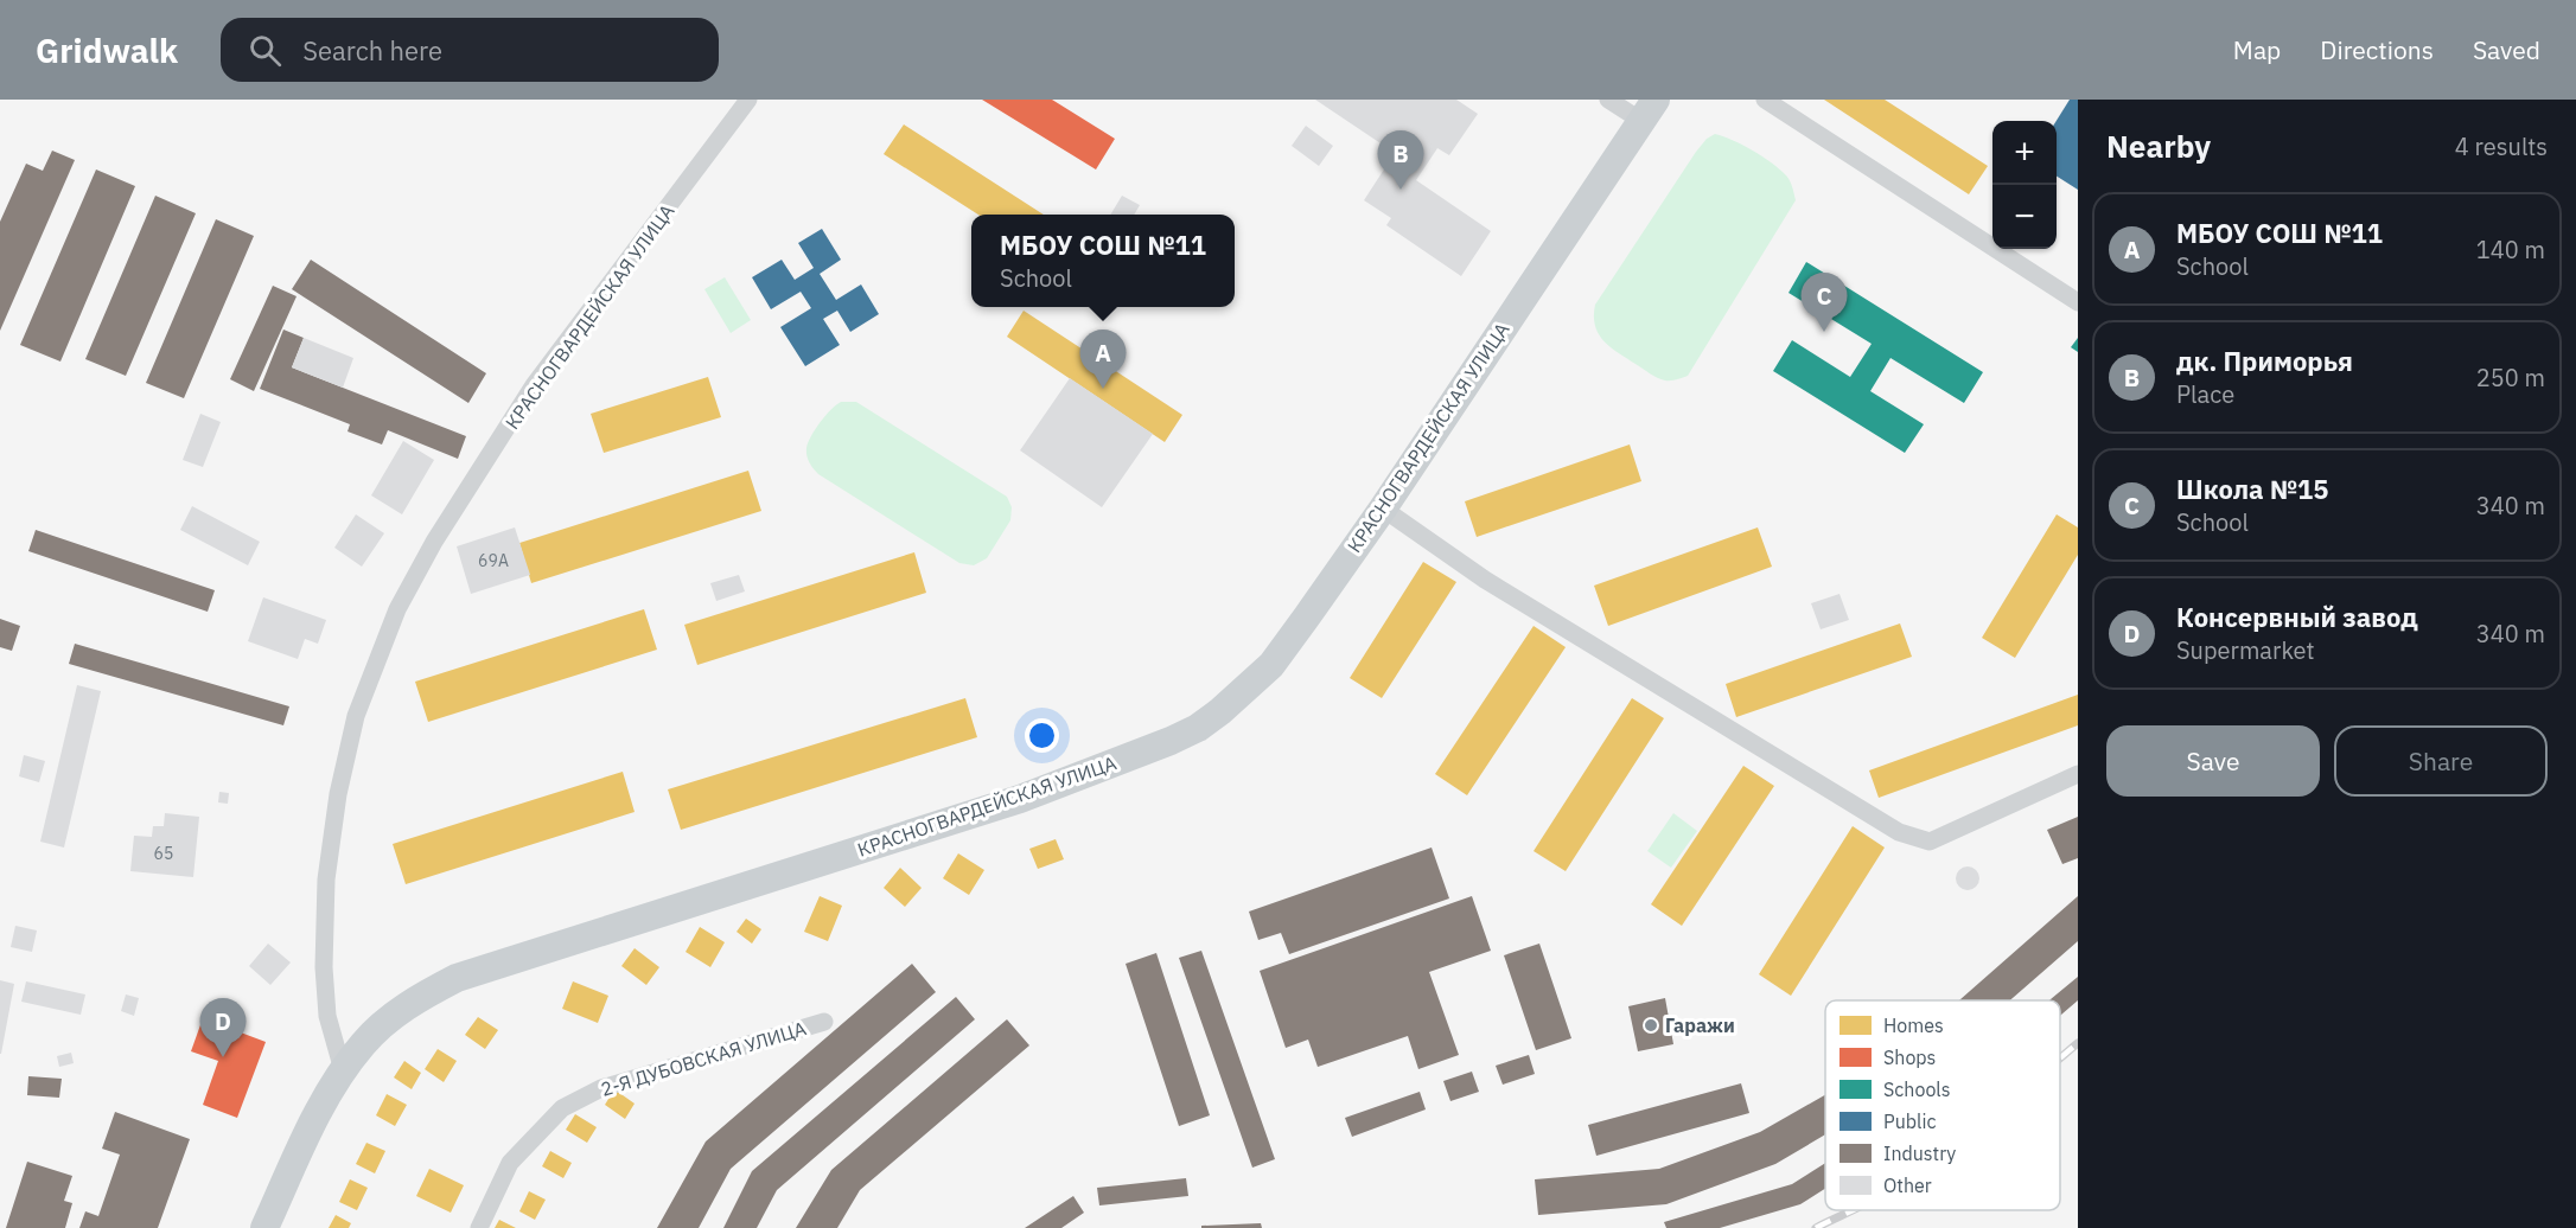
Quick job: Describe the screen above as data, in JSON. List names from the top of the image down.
{
  "streets": {
    "main road": ["КРАСНОГВАРДЕЙСКАЯ УЛИЦА"],
    "street": ["2-Я ДУБОВСКАЯ УЛИЦА"]
  },
  "places": ["Гаражи"],
  "house_numbers": ["69А", "65"],
  "legend": [
    "Homes",
    "Shops",
    "Schools",
    "Public",
    "Industry",
    "Other"
  ],
  "page": {
    "header": "Gridwalk",
    "search": "Search here",
    "nav": ["Map", "Directions", "Saved"],
    "heading": ["Nearby", "4 results"],
    "map_buttons": ["+", "−"],
    "pins": [
      "B",
      "C",
      "A",
      "D"
    ],
    "list": [
      {
        "mark": "A",
        "name": "МБОУ СОШ №11",
        "note": "School",
        "value": "140 m"
      },
      {
        "mark": "B",
        "name": "дк. Приморья",
        "note": "Place",
        "value": "250 m"
      },
      {
        "mark": "C",
        "name": "Школа №15",
        "note": "School",
        "value": "340 m"
      },
      {
        "mark": "D",
        "name": "Консервный завод",
        "note": "Supermarket",
        "value": "340 m"
      }
    ],
    "popup": ["МБОУ СОШ №11", "School"],
    "buttons": ["Save", "Share"]
  }
}
